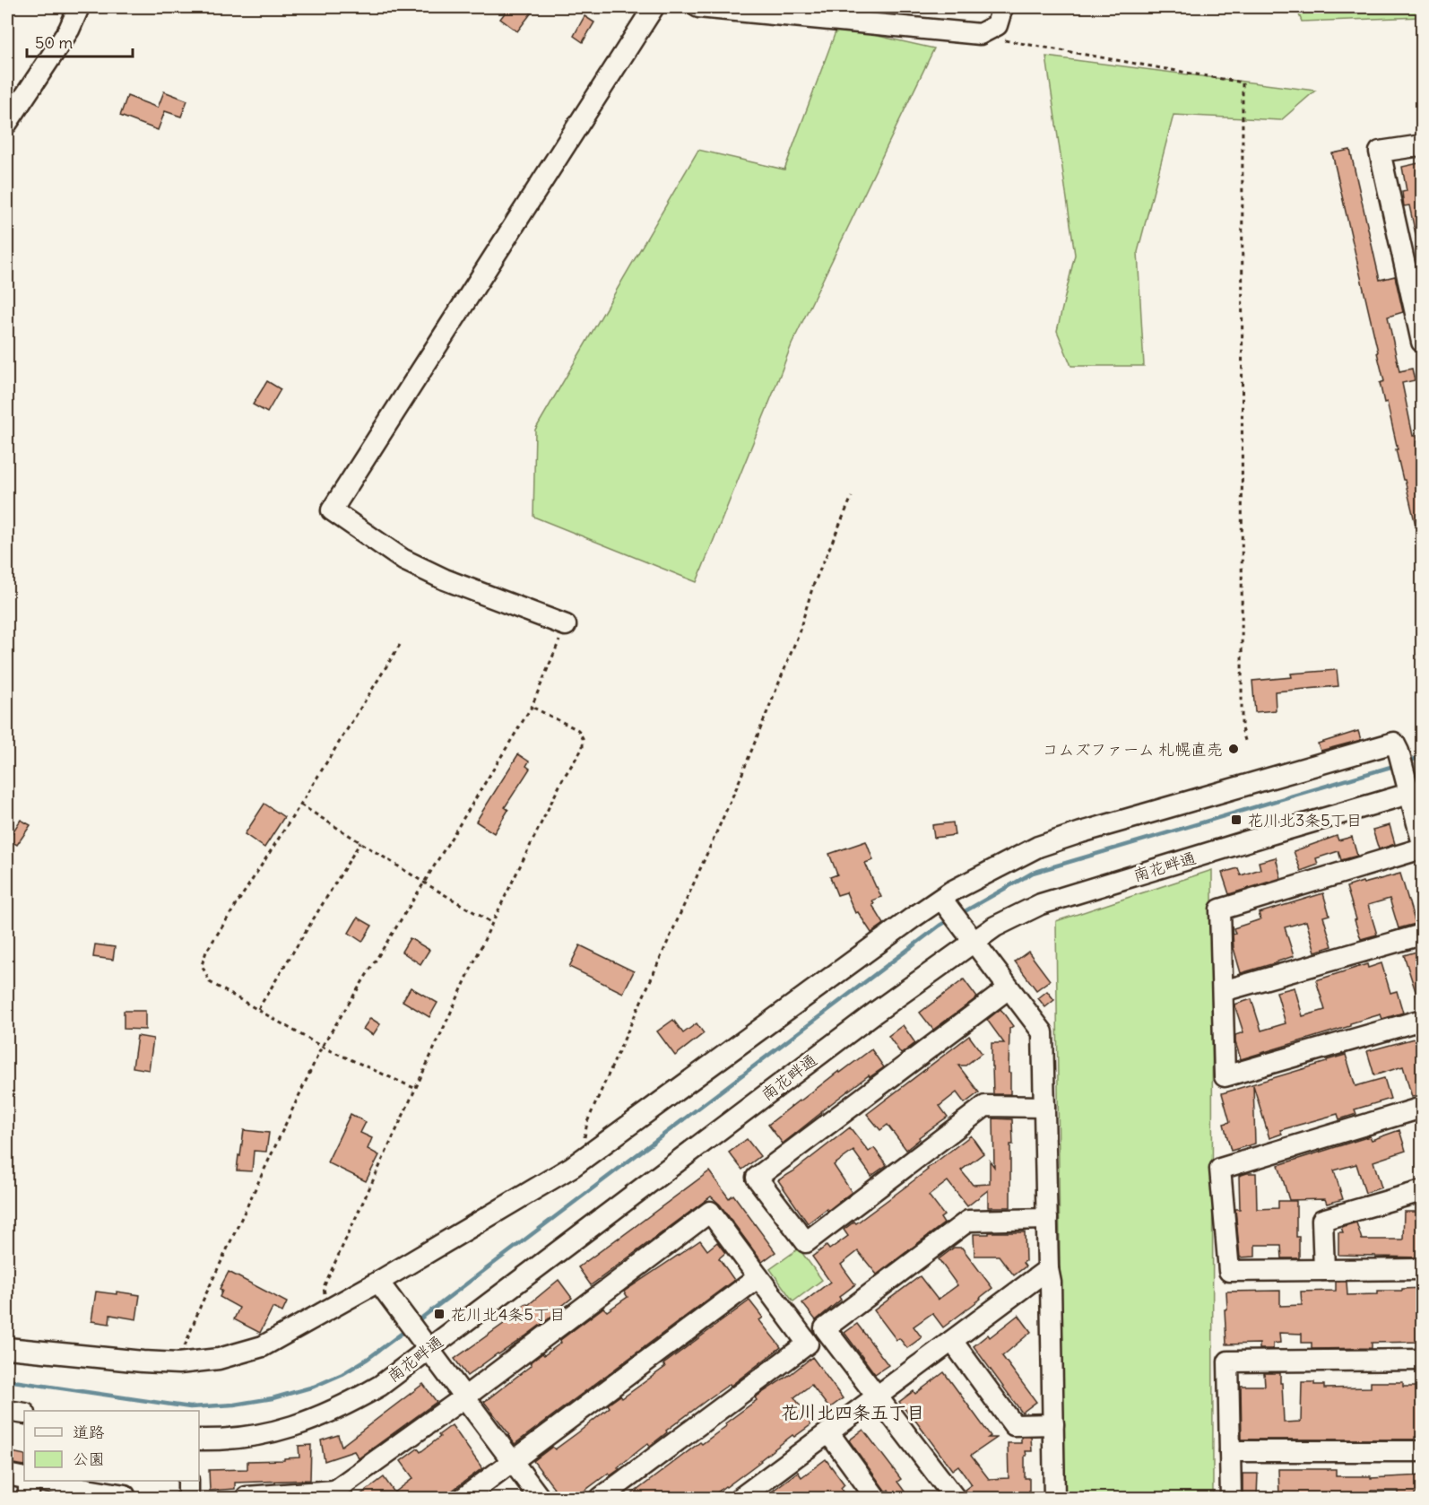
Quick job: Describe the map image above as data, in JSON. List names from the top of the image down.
{
  "streets": {
    "street": ["南花畔通"]
  },
  "districts": ["花川北四条五丁目"],
  "places": {
    "other": ["コムズファーム 札幌直売"],
    "transit": ["花川北3条5丁目", "花川北4条5丁目"]
  },
  "legend": ["道路", "公園"],
  "scale_bar": "50 m"
}
